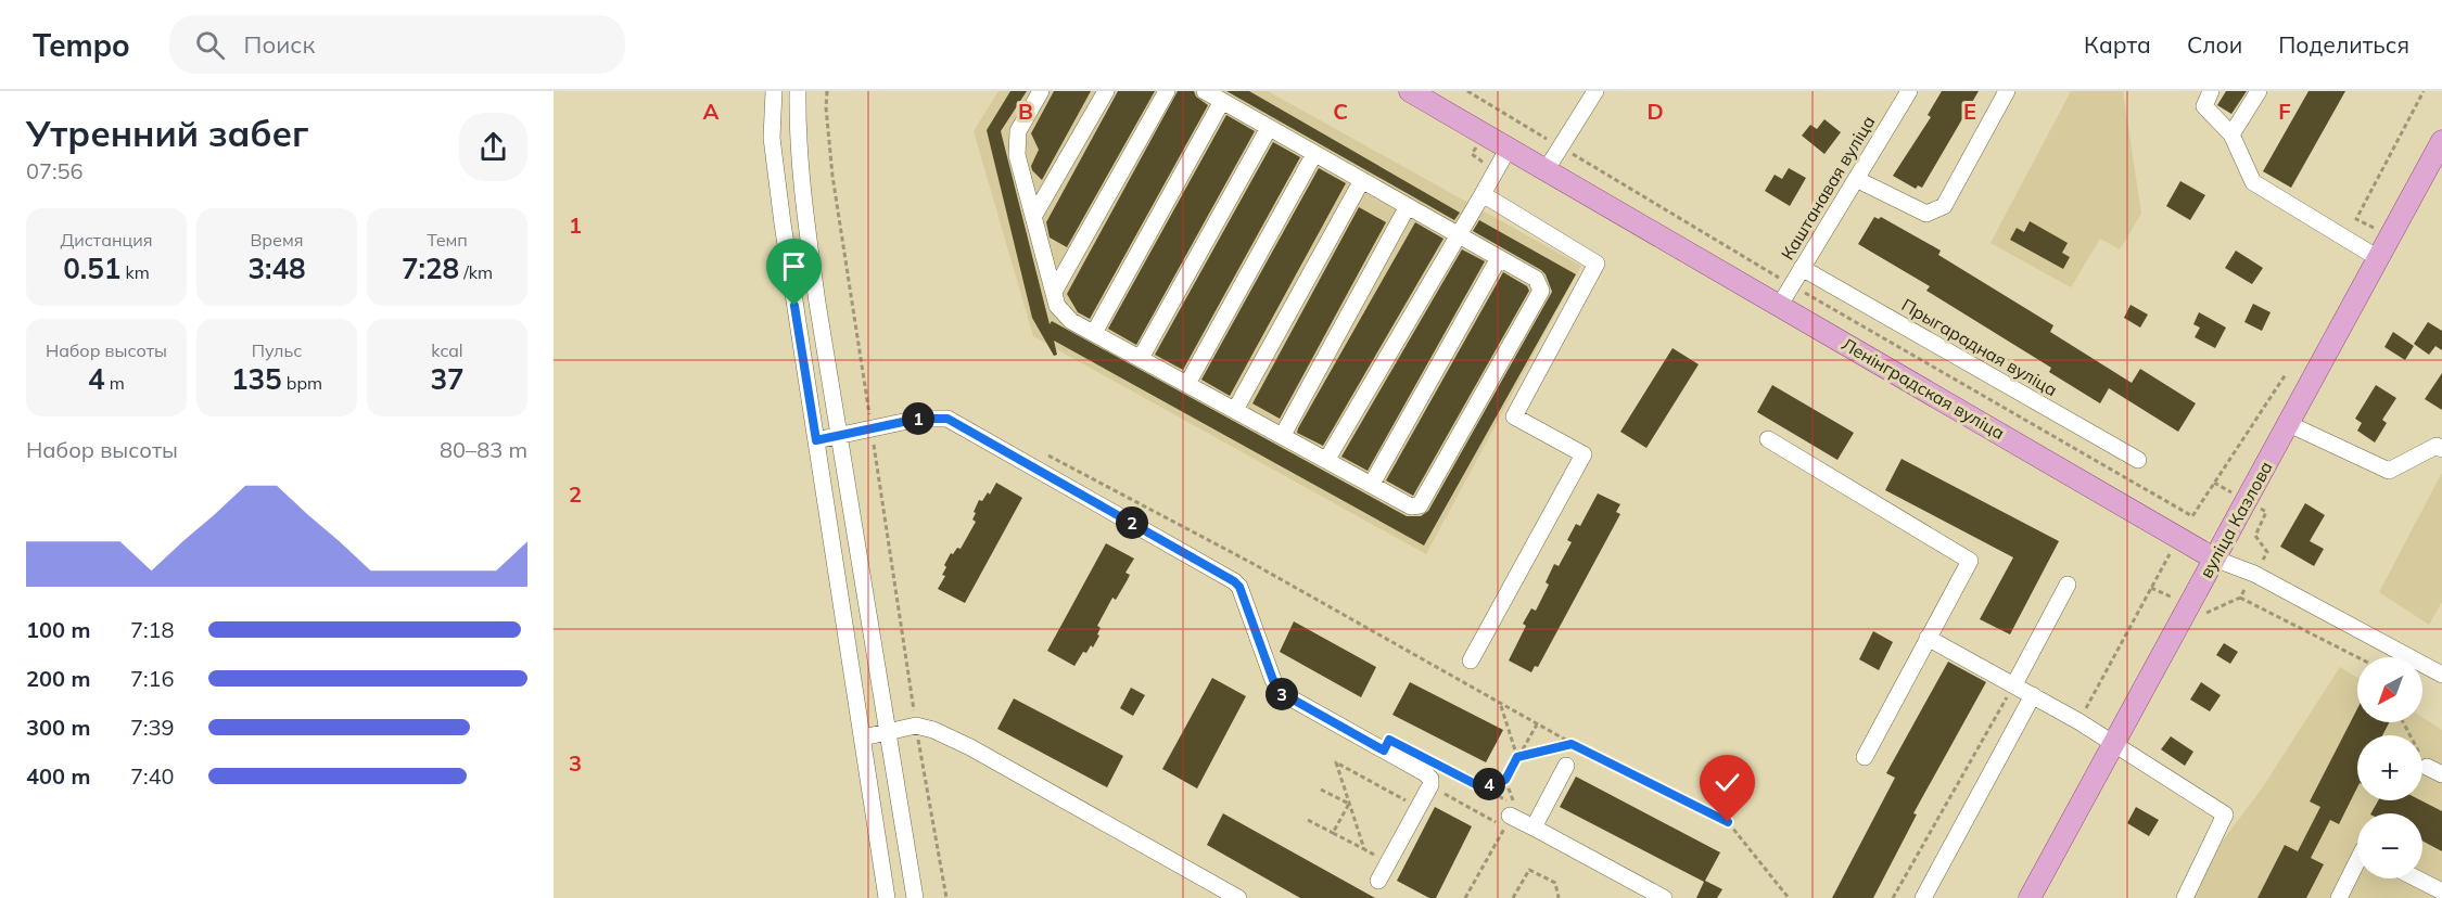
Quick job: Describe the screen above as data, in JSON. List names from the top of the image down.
{
  "streets": {
    "main road": ["Ленінградская вуліца", "вуліца Казлова"],
    "street": ["Каштанавая вуліца", "Прыгарадная вуліца"]
  },
  "crossings": [
    ["Каштанавая вуліца", "Прыгарадная вуліца"],
    ["Каштанавая вуліца", "Ленінградская вуліца"],
    ["Ленінградская вуліца", "вуліца Казлова"]
  ],
  "north": "bottom left",
  "page": {
    "header": "Tempo",
    "search": "Поиск",
    "nav": ["Карта", "Слои", "Поделиться"],
    "heading": ["Утренний забег", "07:56"],
    "stats": [
      ["Дистанция", "0.51 km"],
      ["Время", "3:48"],
      ["Темп", "7:28 /km"],
      ["Набор высоты", "4 m"],
      ["Пульс", "135 bpm"],
      ["kcal", "37"]
    ],
    "pins": [
      "1",
      "2",
      "3",
      "4"
    ],
    "chart": ["Набор высоты", "80–83 m"],
    "list": [
      {
        "name": "100 m",
        "note": "7:18"
      },
      {
        "name": "200 m",
        "note": "7:16"
      },
      {
        "name": "300 m",
        "note": "7:39"
      },
      {
        "name": "400 m",
        "note": "7:40"
      }
    ],
    "map_buttons": ["+", "−"]
  },
  "grid": {
    "columns": [
      "A",
      "B",
      "C",
      "D",
      "E",
      "F"
    ],
    "rows": ["1", "2", "3"]
  }
}
